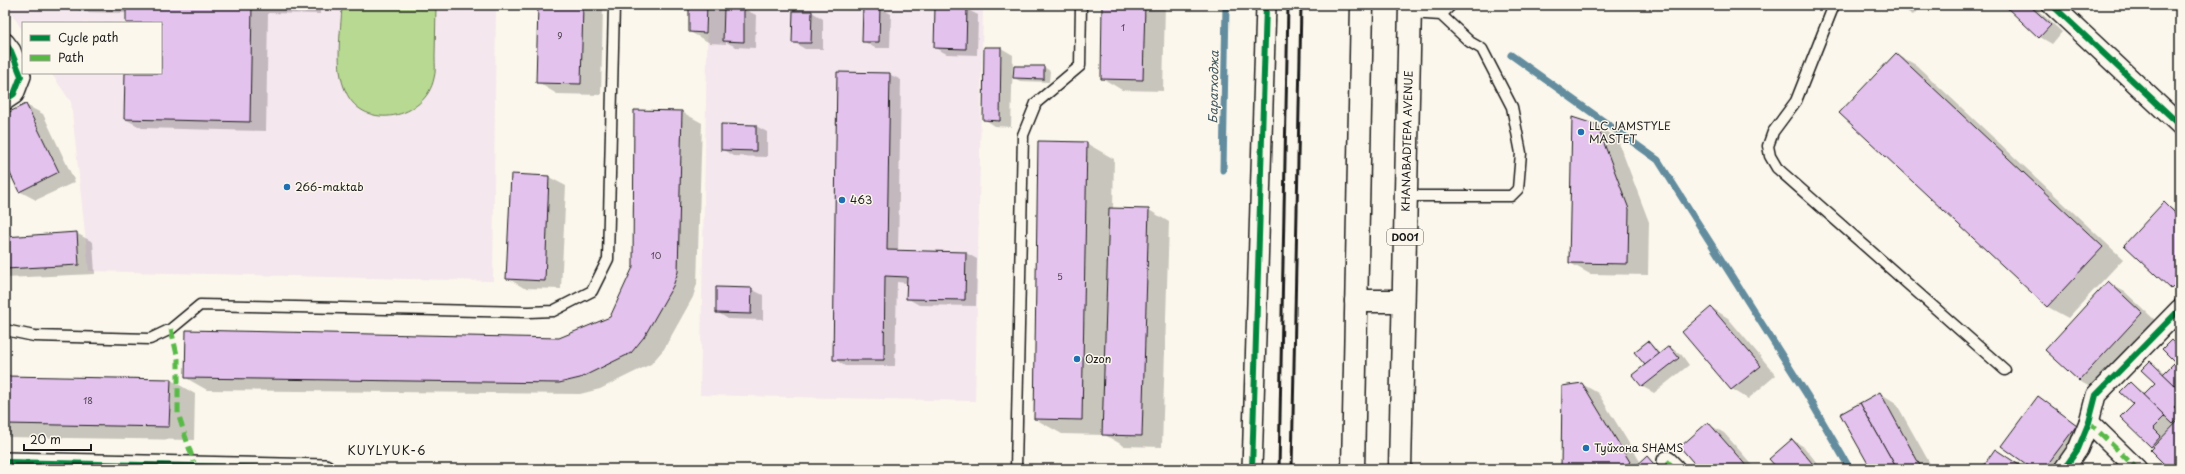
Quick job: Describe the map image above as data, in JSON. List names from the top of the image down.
{
  "streets": {
    "highway": ["KHANABADTEPA AVENUE", "D001"]
  },
  "districts": ["KUYLYUK-6"],
  "water": ["Баратходжа"],
  "places": [
    "LLC JAMSTYLE MASTET",
    "266-maktab",
    "463",
    "Ozon",
    "Туйхона SHAMS"
  ],
  "house_numbers": [
    "1",
    "9",
    "10",
    "5",
    "18"
  ],
  "legend": ["Cycle path", "Path"],
  "scale_bar": "20 m"
}
